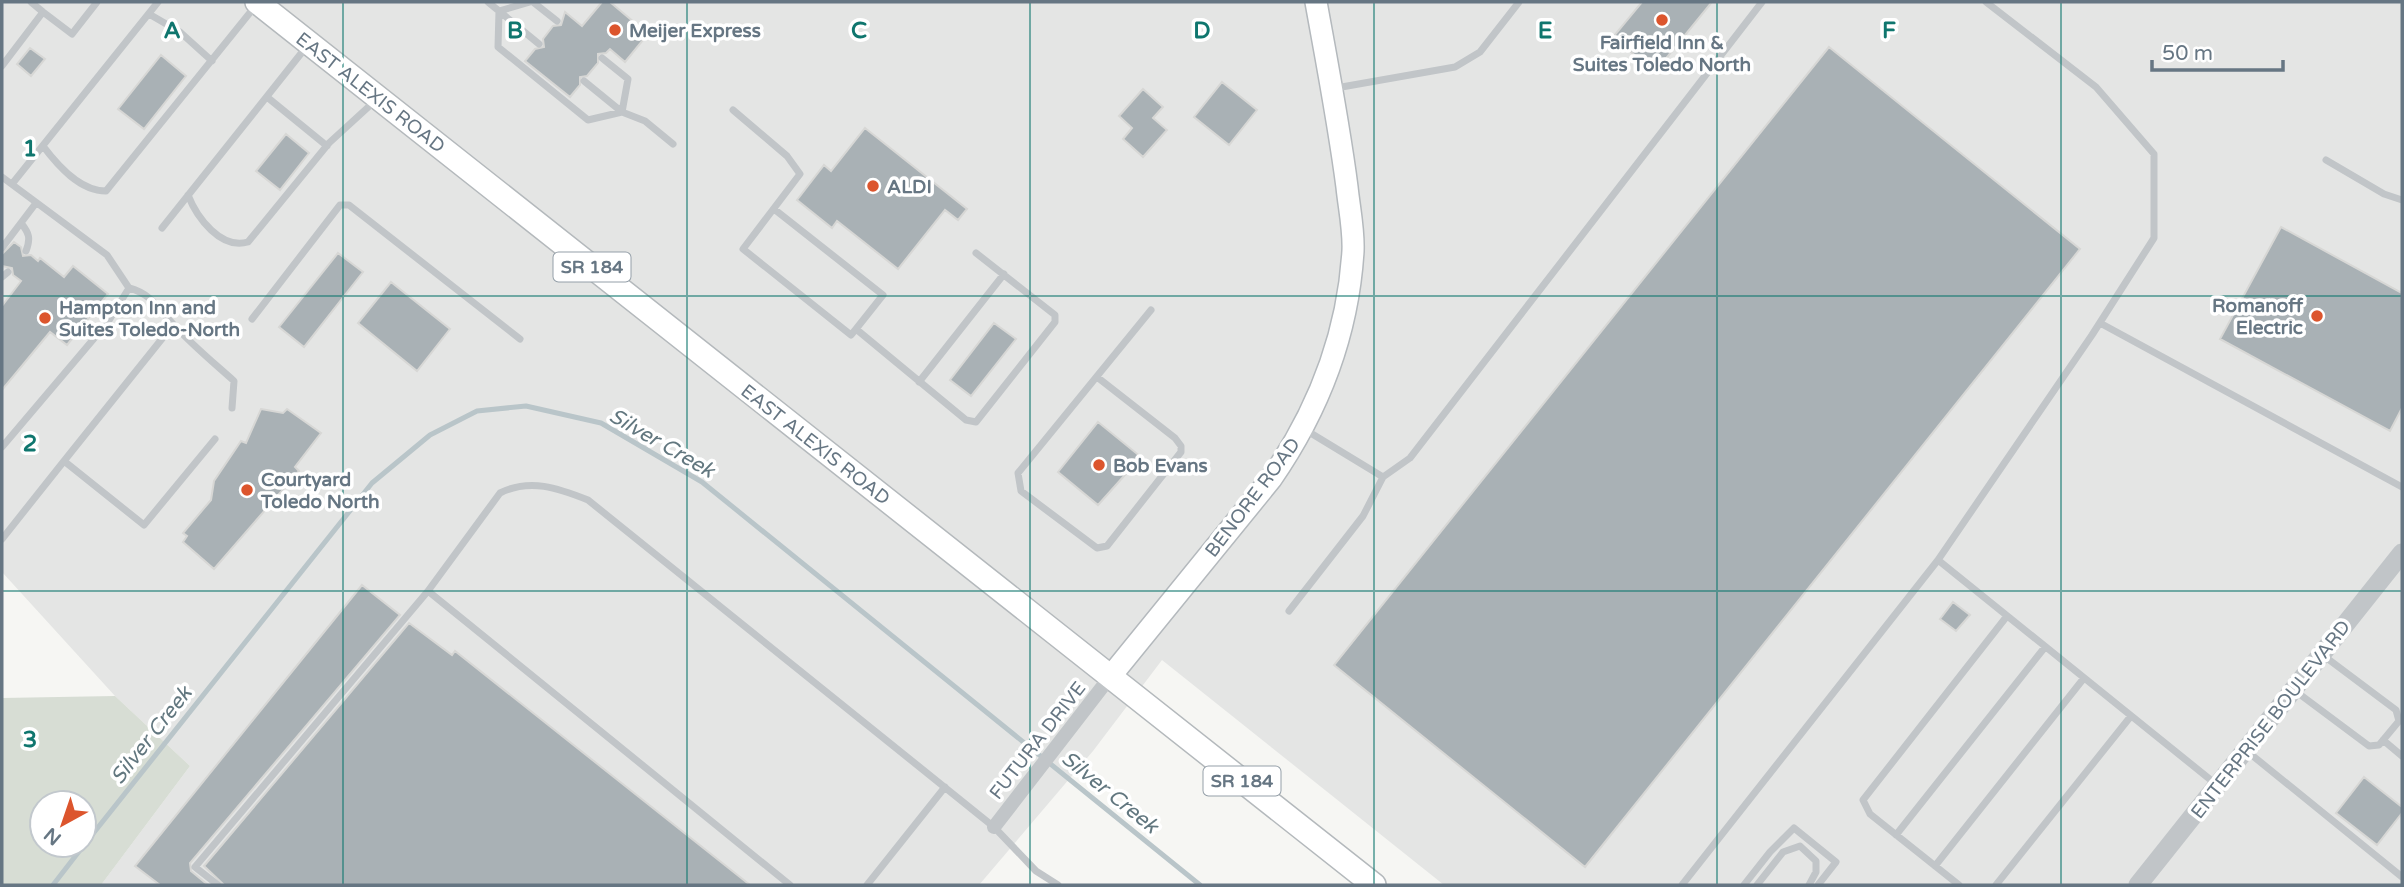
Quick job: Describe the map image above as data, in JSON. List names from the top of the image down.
{
  "streets": {
    "main road": ["EAST ALEXIS ROAD", "SR 184", "BENORE ROAD"],
    "street": ["ENTERPRISE BOULEVARD", "FUTURA DRIVE"]
  },
  "crossings": [
    ["EAST ALEXIS ROAD", "BENORE ROAD"],
    ["EAST ALEXIS ROAD", "FUTURA DRIVE"],
    ["BENORE ROAD", "FUTURA DRIVE"]
  ],
  "water": ["Silver Creek"],
  "places": [
    "Fairfield Inn & Suites Toledo North",
    "Meijer Express",
    "ALDI",
    "Romanoff Electric",
    "Hampton Inn and Suites Toledo-North",
    "Bob Evans",
    "Courtyard Toledo North"
  ],
  "scale_bar": "50 m",
  "north": "bottom left",
  "grid": {
    "columns": [
      "A",
      "B",
      "C",
      "D",
      "E",
      "F"
    ],
    "rows": ["1", "2", "3"]
  }
}
